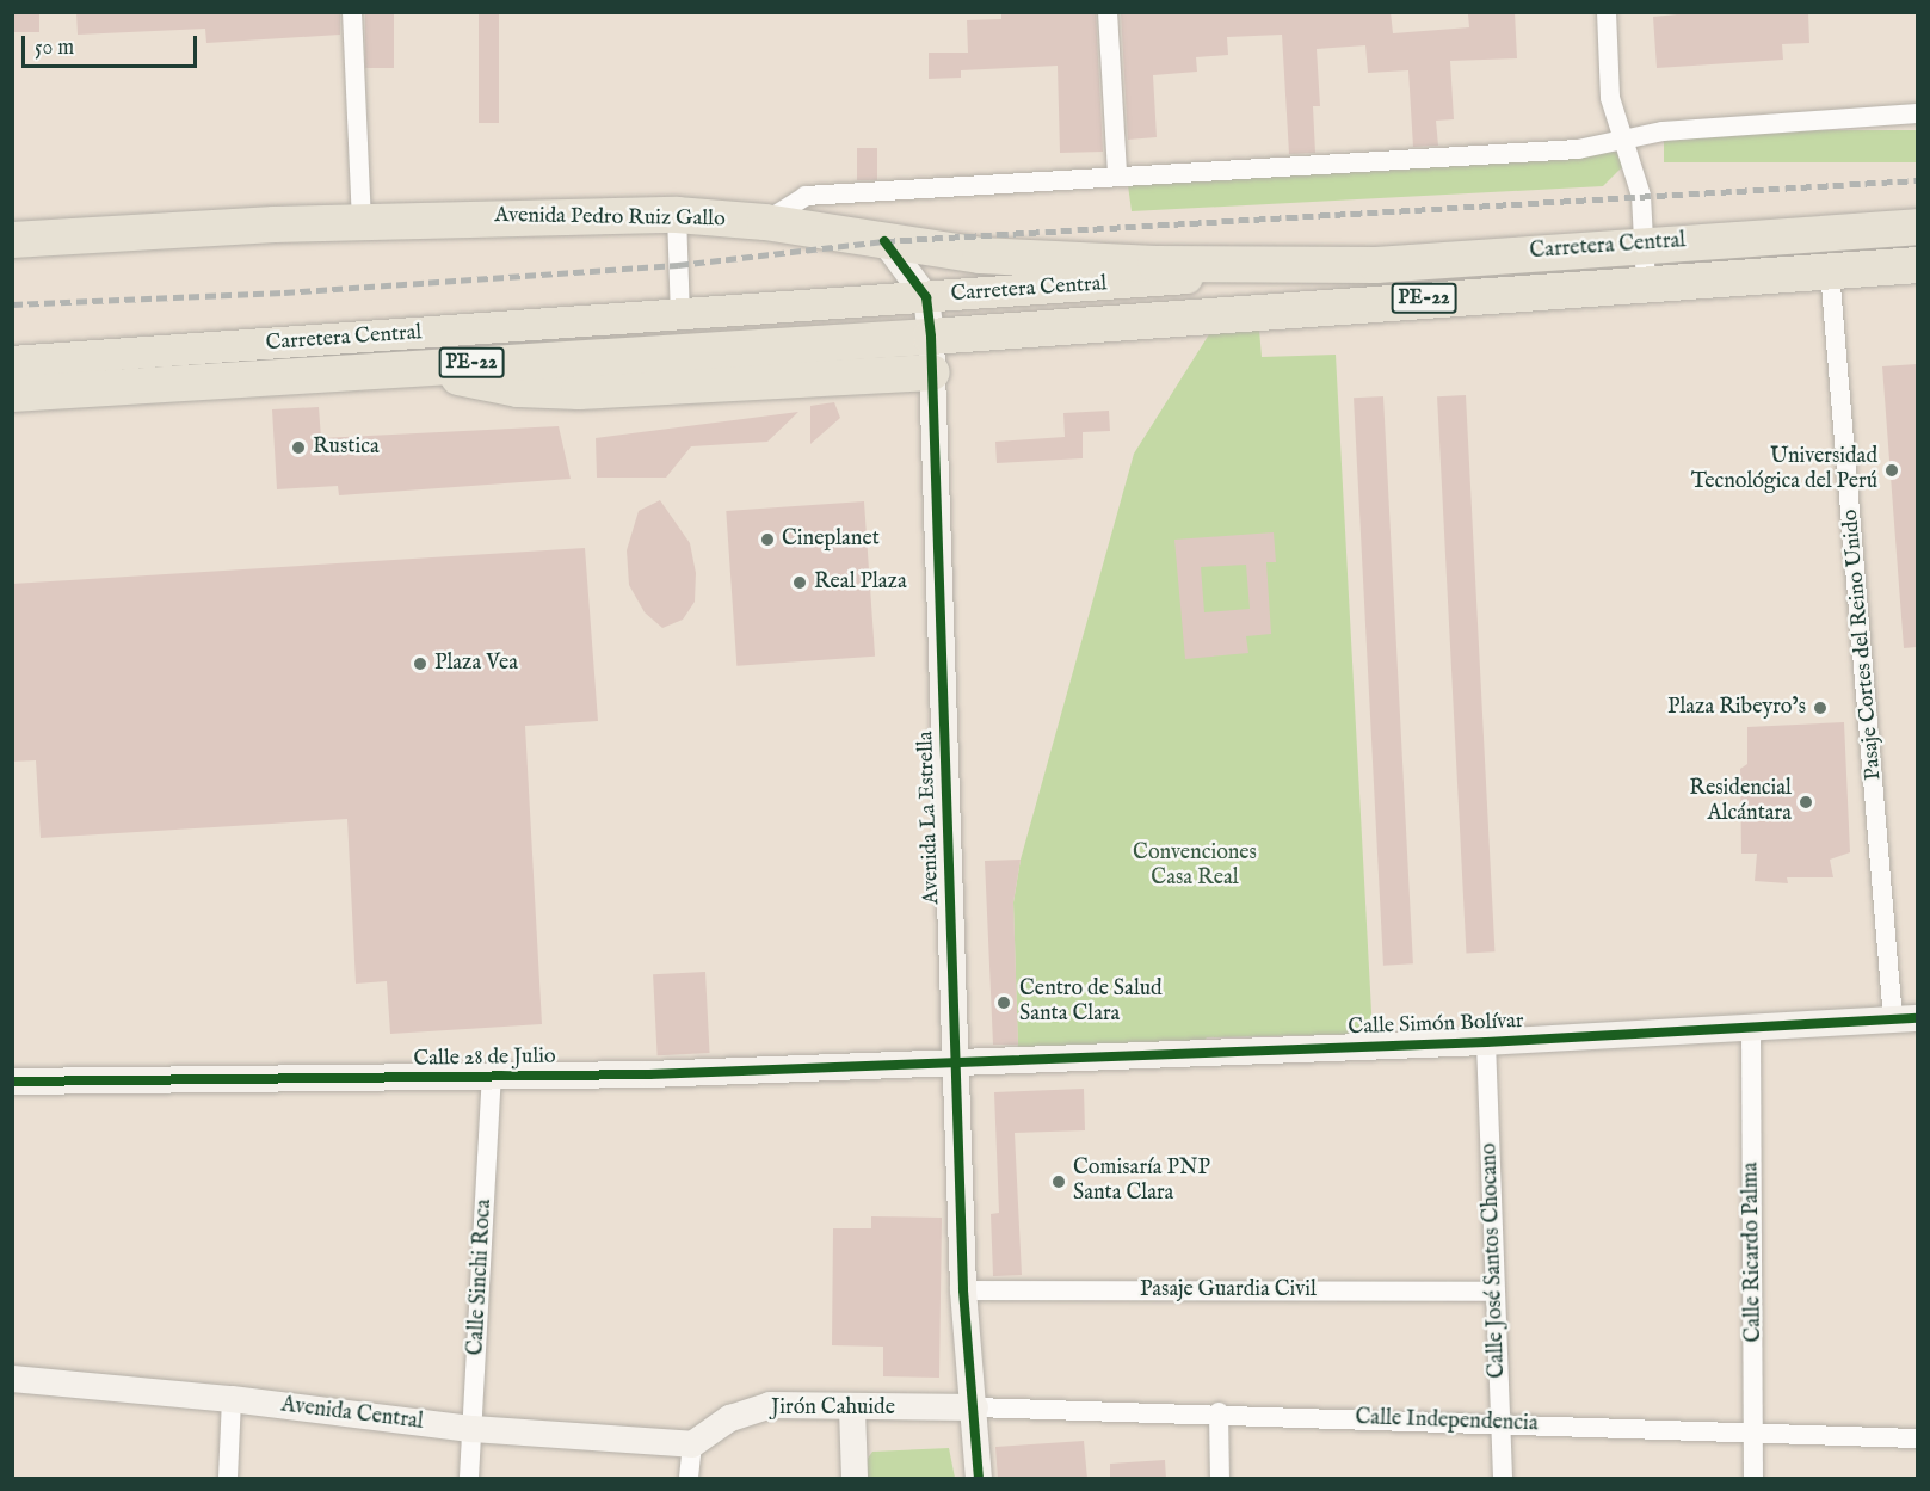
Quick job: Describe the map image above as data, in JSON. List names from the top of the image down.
{
  "streets": {
    "highway": ["Avenida Pedro Ruiz Gallo", "Carretera Central", "PE-22"],
    "street": [
      "Pasaje Cortes del Reino Unido",
      "Avenida La Estrella",
      "Calle Simón Bolívar",
      "Calle 28 de Julio",
      "Calle Ricardo Palma",
      "Calle José Santos Chocano",
      "Calle Sinchi Roca",
      "Pasaje Guardia Civil",
      "Jirón Cahuide",
      "Avenida Central",
      "Calle Independencia"
    ]
  },
  "crossings": [
    ["Avenida Pedro Ruiz Gallo", "Carretera Central"],
    ["Avenida Pedro Ruiz Gallo", "Avenida La Estrella"],
    ["Carretera Central", "Pasaje Cortes del Reino Unido"],
    ["Carretera Central", "Avenida La Estrella"],
    ["Pasaje Cortes del Reino Unido", "Calle Simón Bolívar"],
    ["Avenida La Estrella", "Calle Simón Bolívar"],
    ["Avenida La Estrella", "Calle 28 de Julio"],
    ["Avenida La Estrella", "Pasaje Guardia Civil"],
    ["Avenida La Estrella", "Jirón Cahuide"],
    ["Avenida La Estrella", "Calle Independencia"],
    ["Calle Simón Bolívar", "Calle 28 de Julio"],
    ["Calle Simón Bolívar", "Calle Ricardo Palma"],
    ["Calle Simón Bolívar", "Calle José Santos Chocano"],
    ["Calle 28 de Julio", "Calle Sinchi Roca"],
    ["Calle Ricardo Palma", "Calle Independencia"],
    ["Calle José Santos Chocano", "Pasaje Guardia Civil"],
    ["Calle José Santos Chocano", "Calle Independencia"],
    ["Calle Sinchi Roca", "Avenida Central"],
    ["Jirón Cahuide", "Avenida Central"],
    ["Jirón Cahuide", "Calle Independencia"]
  ],
  "parks": ["Convenciones Casa Real"],
  "places": [
    "Rustica",
    "Universidad Tecnológica del Perú",
    "Cineplanet",
    "Real Plaza",
    "Plaza Vea",
    "Plaza Ribeyro’s",
    "Residencial Alcántara",
    "Centro de Salud Santa Clara",
    "Comisaría PNP Santa Clara"
  ],
  "scale_bar": "50 m"
}
